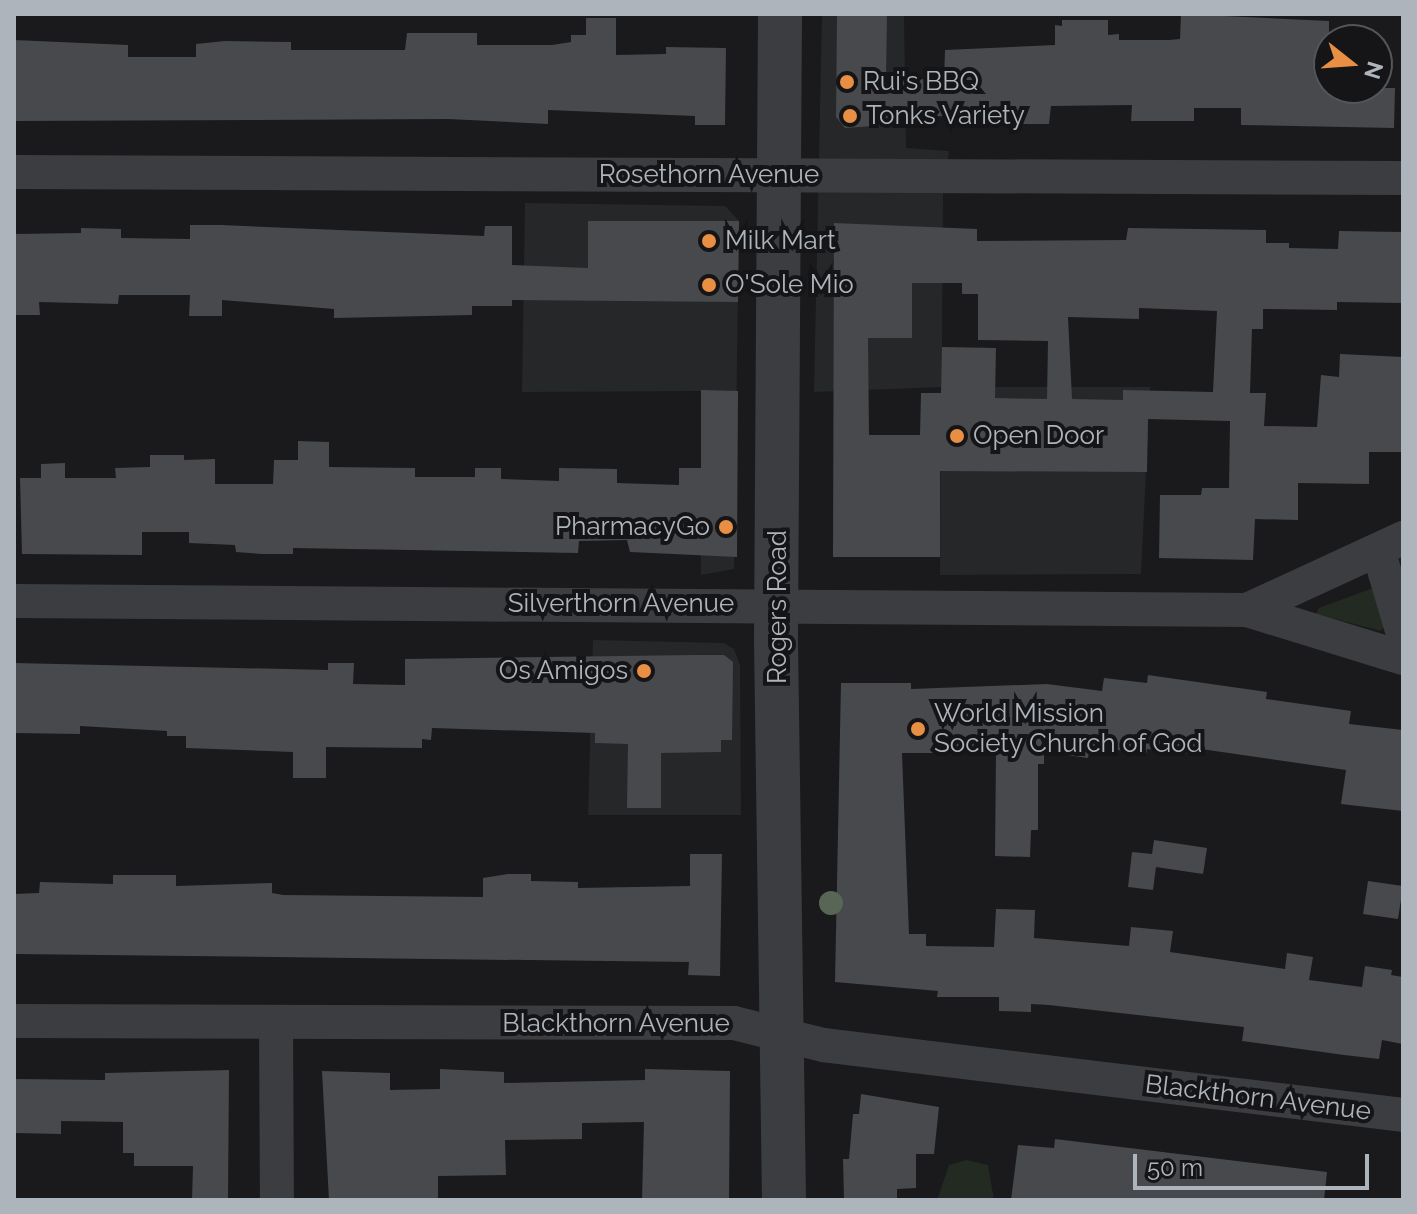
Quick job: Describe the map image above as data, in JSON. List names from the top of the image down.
{
  "streets": {
    "street": [
      "Rosethorn Avenue",
      "Silverthorn Avenue",
      "Rogers Road",
      "Blackthorn Avenue"
    ]
  },
  "crossings": [
    ["Rosethorn Avenue", "Rogers Road"],
    ["Silverthorn Avenue", "Rogers Road"],
    ["Rogers Road", "Blackthorn Avenue"]
  ],
  "places": [
    "Rui's BBQ",
    "Tonks Variety",
    "Milk Mart",
    "O'Sole Mio",
    "Open Door",
    "PharmacyGo",
    "Os Amigos",
    "World Mission Society Church of God"
  ],
  "scale_bar": "50 m",
  "north": "right"
}
